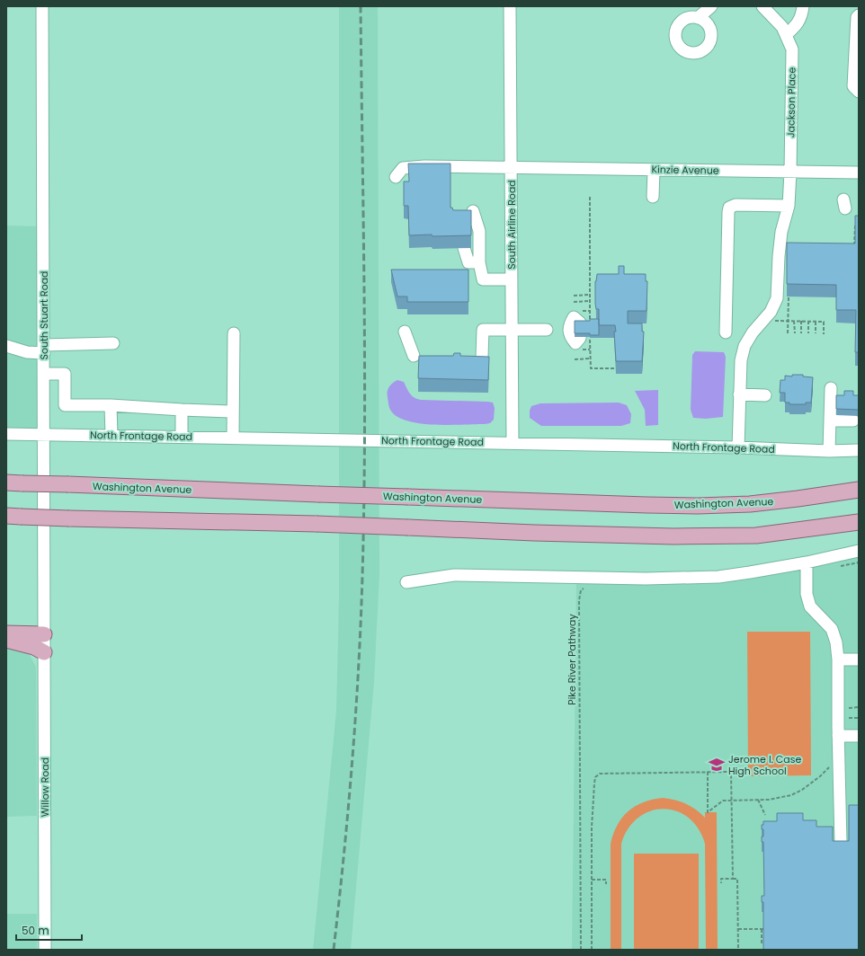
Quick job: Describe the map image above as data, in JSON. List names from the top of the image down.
{
  "streets": {
    "main road": ["Washington Avenue"],
    "street": [
      "Jackson Place",
      "Kinzie Avenue",
      "South Airline Road",
      "South Stuart Road",
      "North Frontage Road",
      "Willow Road"
    ],
    "path": ["Pike River Pathway"]
  },
  "crossings": [
    ["Jackson Place", "Kinzie Avenue"],
    ["Jackson Place", "North Frontage Road"],
    ["Kinzie Avenue", "South Airline Road"],
    ["South Airline Road", "North Frontage Road"],
    ["South Stuart Road", "North Frontage Road"],
    ["South Stuart Road", "Willow Road"]
  ],
  "places": {
    "school or university": ["Jerome I. Case High School"]
  },
  "scale_bar": "50 m"
}
